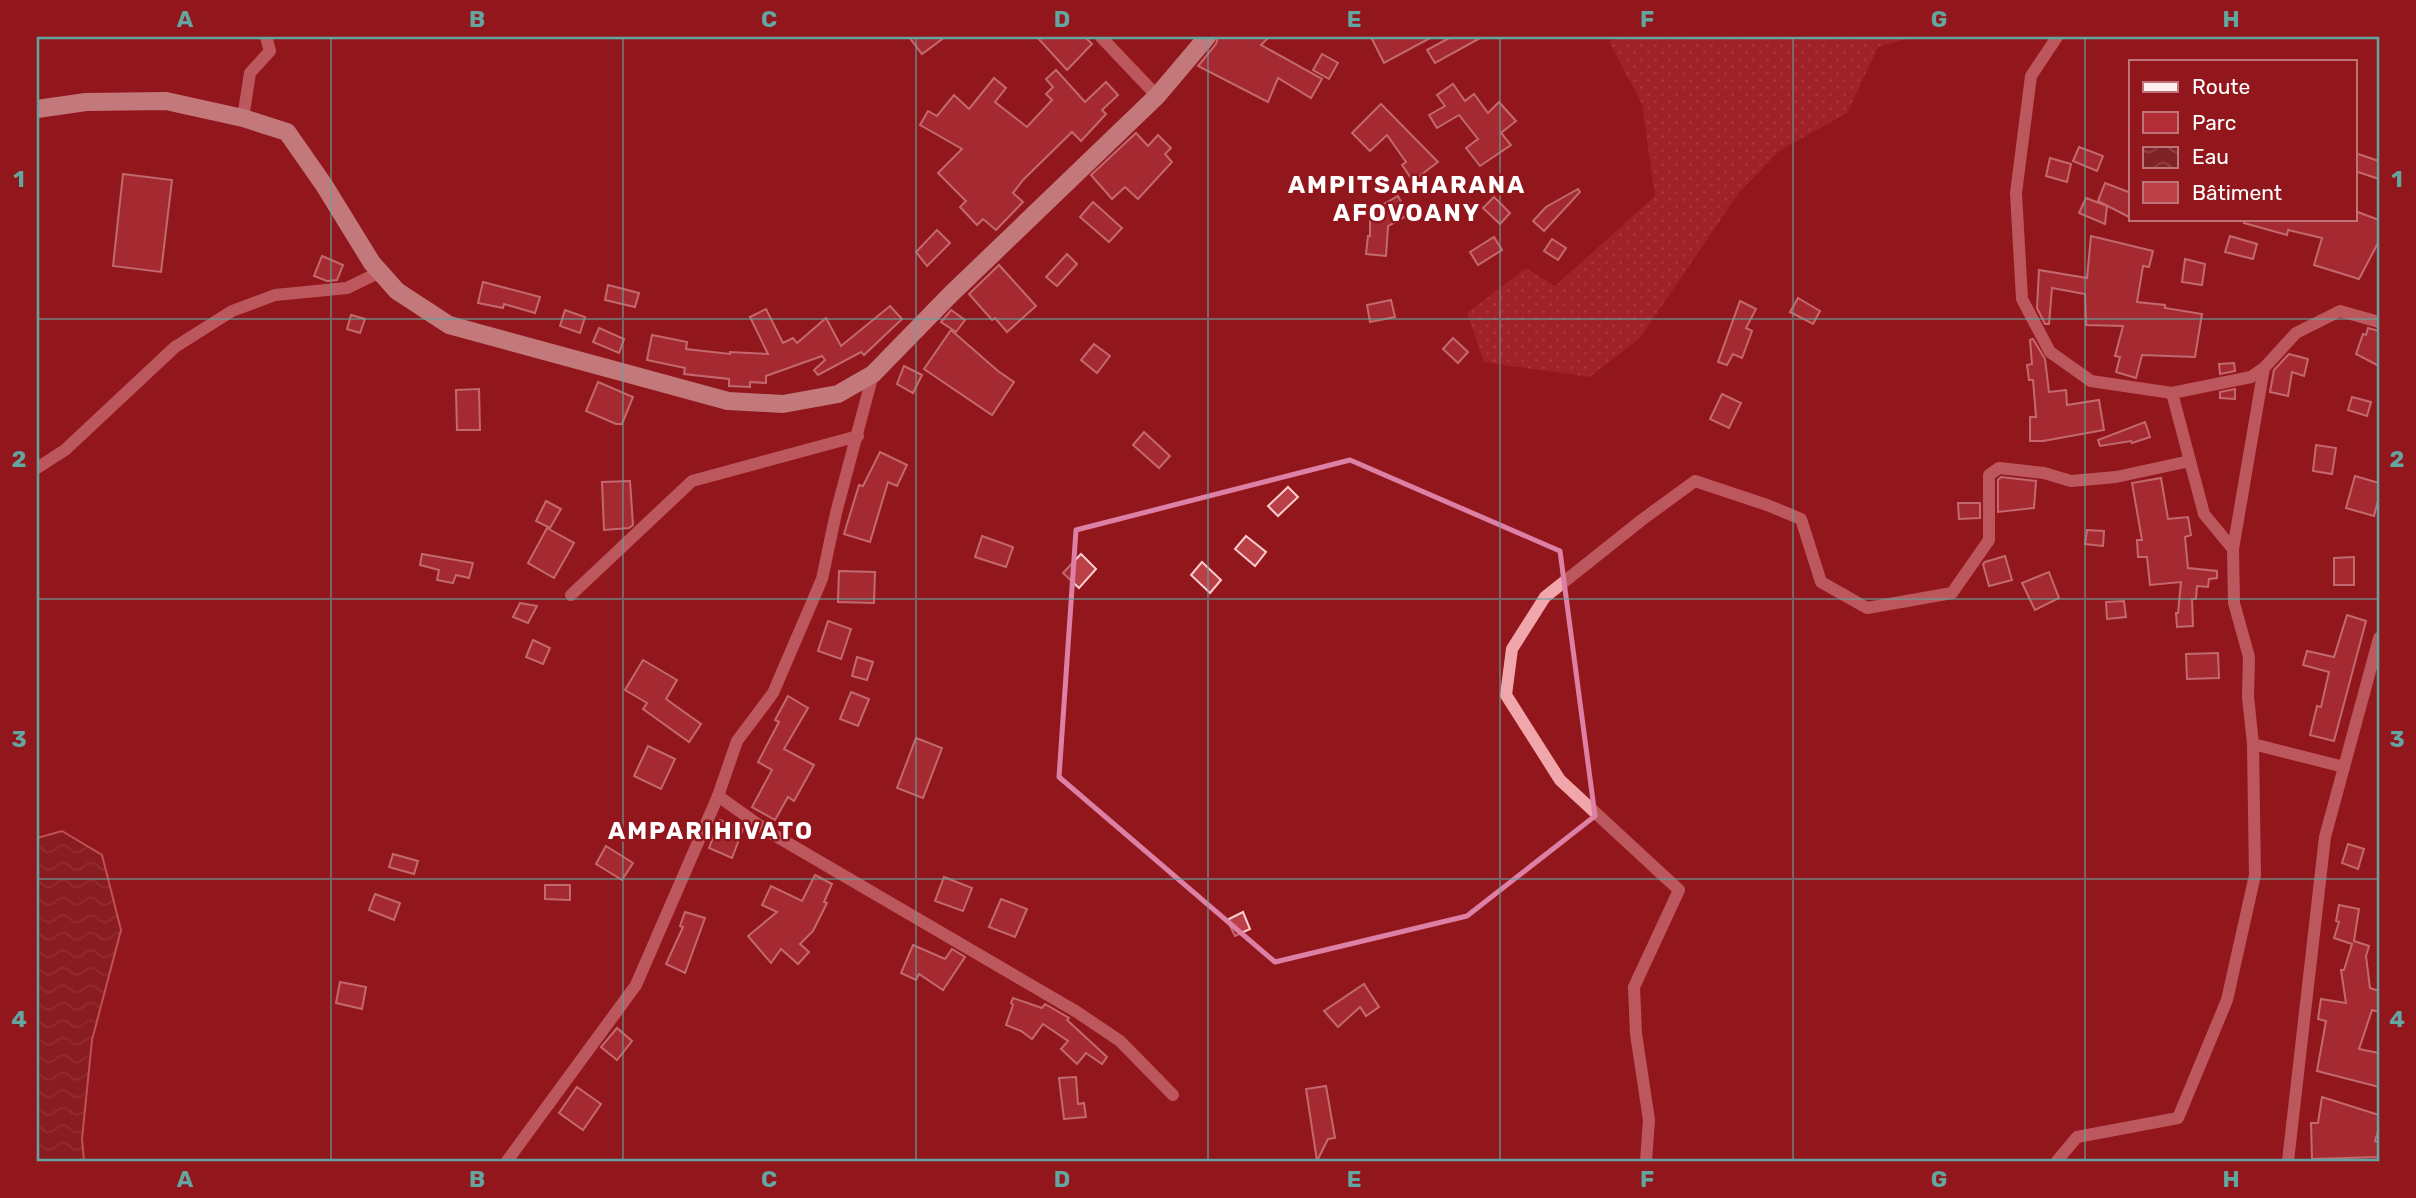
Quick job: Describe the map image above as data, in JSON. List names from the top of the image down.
{
  "districts": ["AMPITSAHARANA AFOVOANY", "AMPARIHIVATO"],
  "legend": [
    "Route",
    "Parc",
    "Eau",
    "Bâtiment"
  ],
  "grid": {
    "columns": [
      "A",
      "B",
      "C",
      "D",
      "E",
      "F",
      "G",
      "H"
    ],
    "rows": [
      "1",
      "2",
      "3",
      "4"
    ]
  }
}
